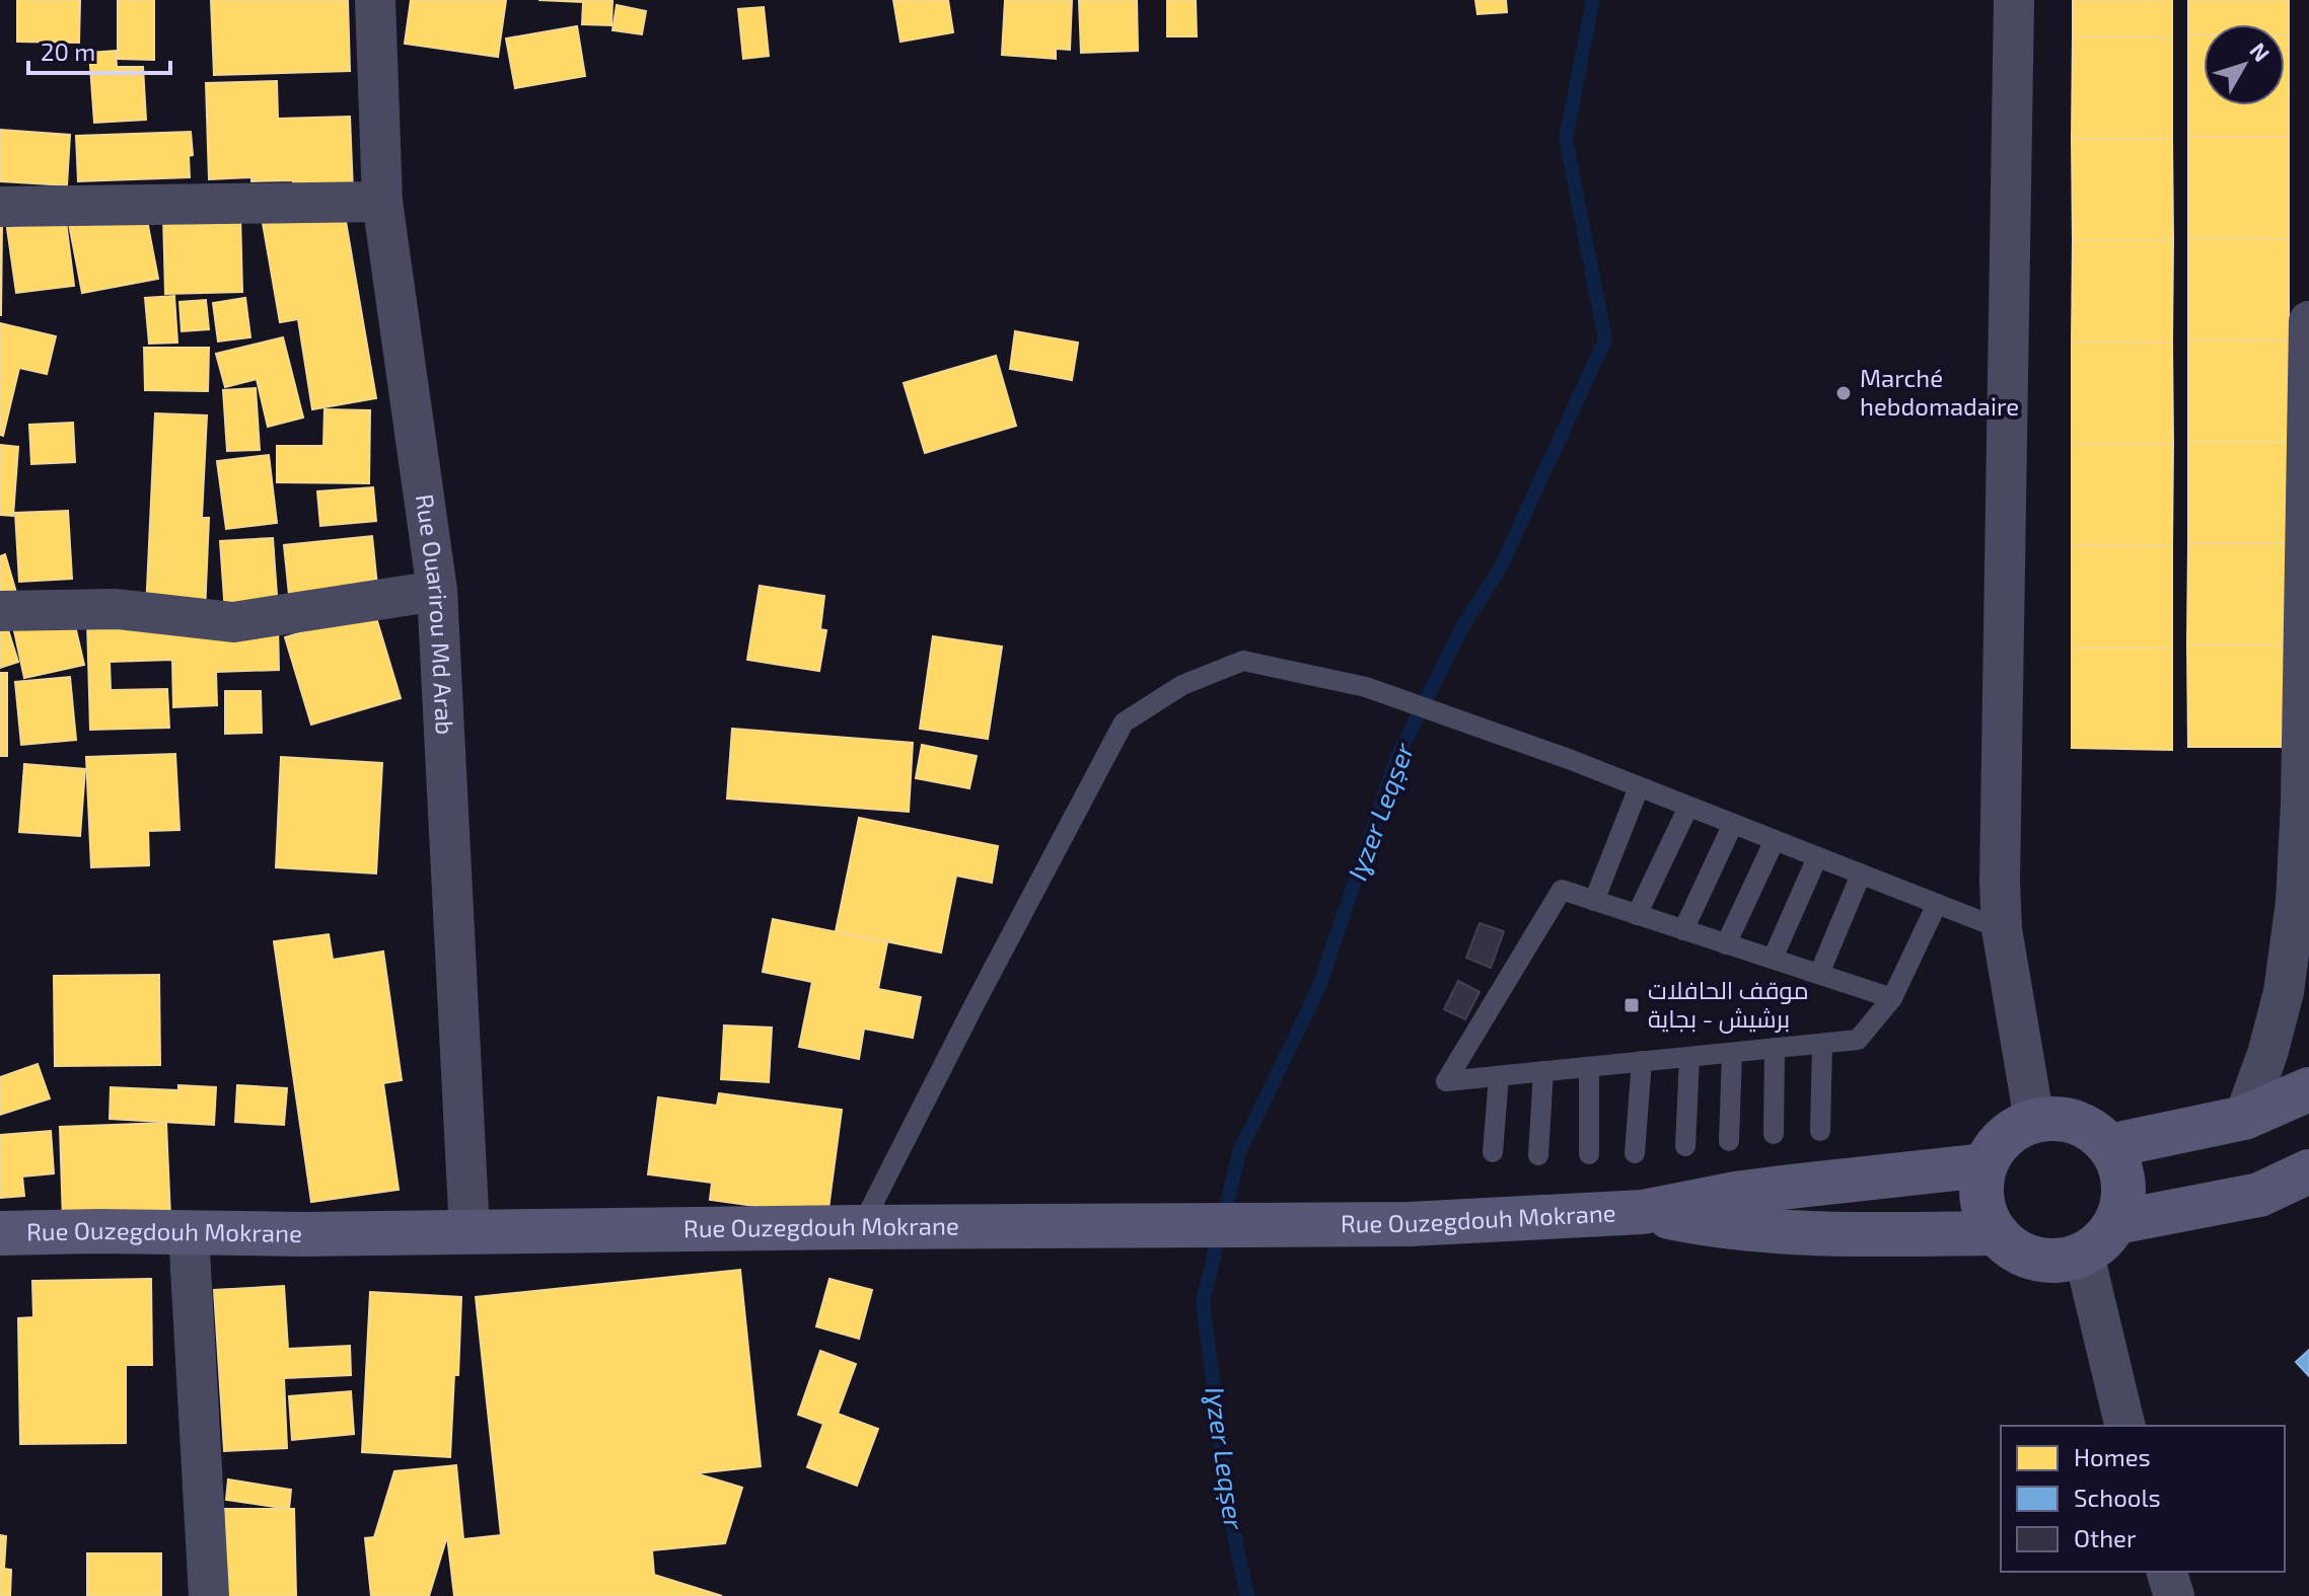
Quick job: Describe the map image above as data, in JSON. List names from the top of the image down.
{
  "streets": {
    "main road": ["Rue Ouzegdouh Mokrane"],
    "street": ["Rue Ouarirou Md Arab"]
  },
  "crossings": [
    ["Rue Ouarirou Md Arab", "Rue Ouzegdouh Mokrane"]
  ],
  "water": ["Iɣzer Leqṣer"],
  "places": {
    "other": ["Marché hebdomadaire"],
    "transit": ["موقف الحافلات برشيش - بجاية"]
  },
  "legend": ["Homes", "Schools", "Other"],
  "scale_bar": "20 m",
  "north": "top right"
}
